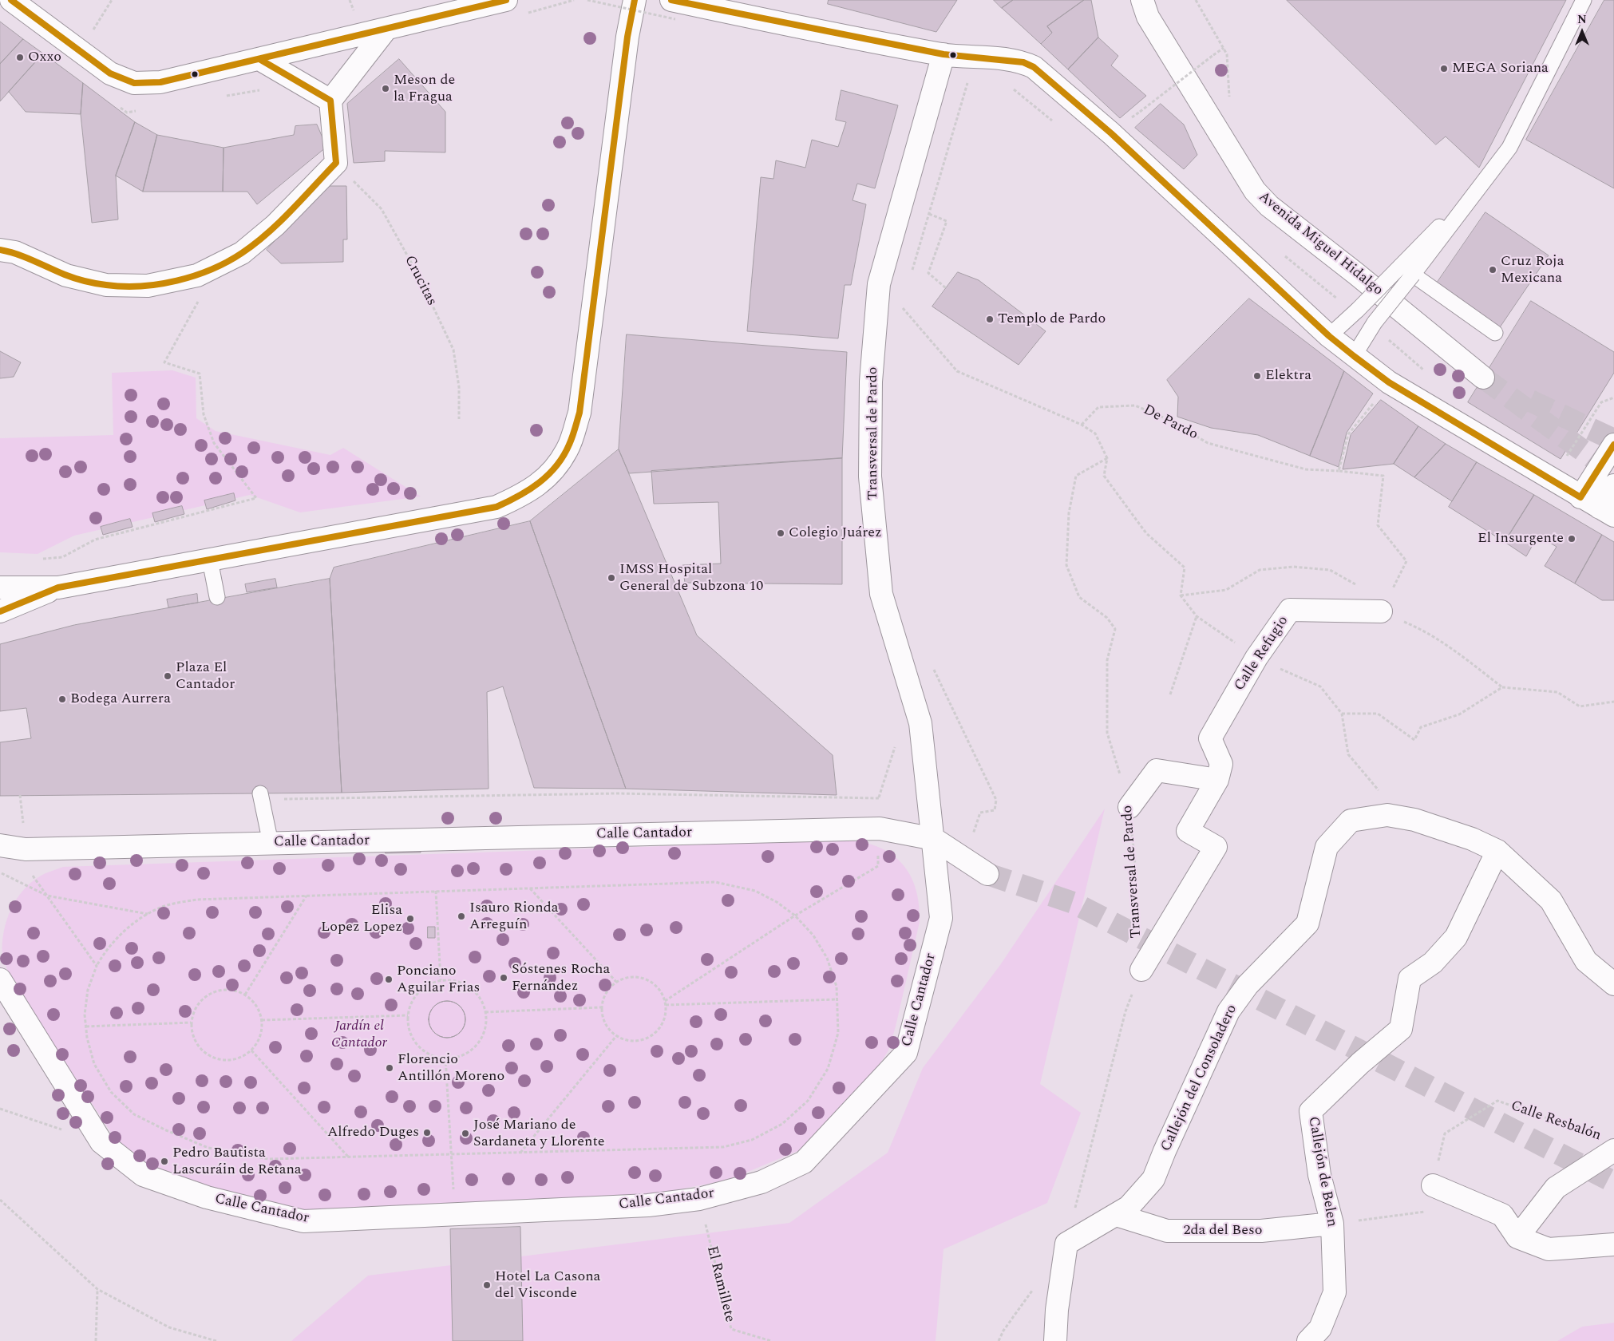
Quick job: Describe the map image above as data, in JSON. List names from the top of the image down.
{
  "streets": {
    "street": [
      "Avenida Miguel Hidalgo",
      "Transversal de Pardo",
      "Calle Refugio",
      "Calle Cantador",
      "Callejón del Consoladero",
      "Callejón de Belen",
      "2da del Beso"
    ],
    "path": [
      "Crucitas",
      "De Pardo",
      "Calle Resbalón",
      "El Ramillete"
    ]
  },
  "crossings": [
    ["De Pardo", "Calle Refugio"],
    ["Transversal de Pardo", "Calle Refugio"],
    ["Transversal de Pardo", "Calle Cantador"],
    ["Transversal de Pardo", "Callejón del Consoladero"],
    ["Calle Cantador", "El Ramillete"],
    ["Callejón del Consoladero", "Callejón de Belen"],
    ["Callejón del Consoladero", "2da del Beso"],
    ["Callejón de Belen", "2da del Beso"]
  ],
  "parks": ["Jardín el Cantador"],
  "places": [
    "Oxxo",
    "MEGA Soriana",
    "Meson de la Fragua",
    "Cruz Roja Mexicana",
    "Templo de Pardo",
    "Elektra",
    "Colegio Juárez",
    "El Insurgente",
    "IMSS Hospital General de Subzona 10",
    "Plaza El Cantador",
    "Bodega Aurrera",
    "Isauro Rionda Arreguín",
    "Elisa Lopez Lopez",
    "Sóstenes Rocha Fernández",
    "Ponciano Aguilar Frias",
    "Florencio Antillón Moreno",
    "Alfredo Duges",
    "José Mariano de Sardaneta y Llorente",
    "Pedro Bautista Lascuráin de Retana",
    "Hotel La Casona del Visconde"
  ],
  "north": "top"
}
